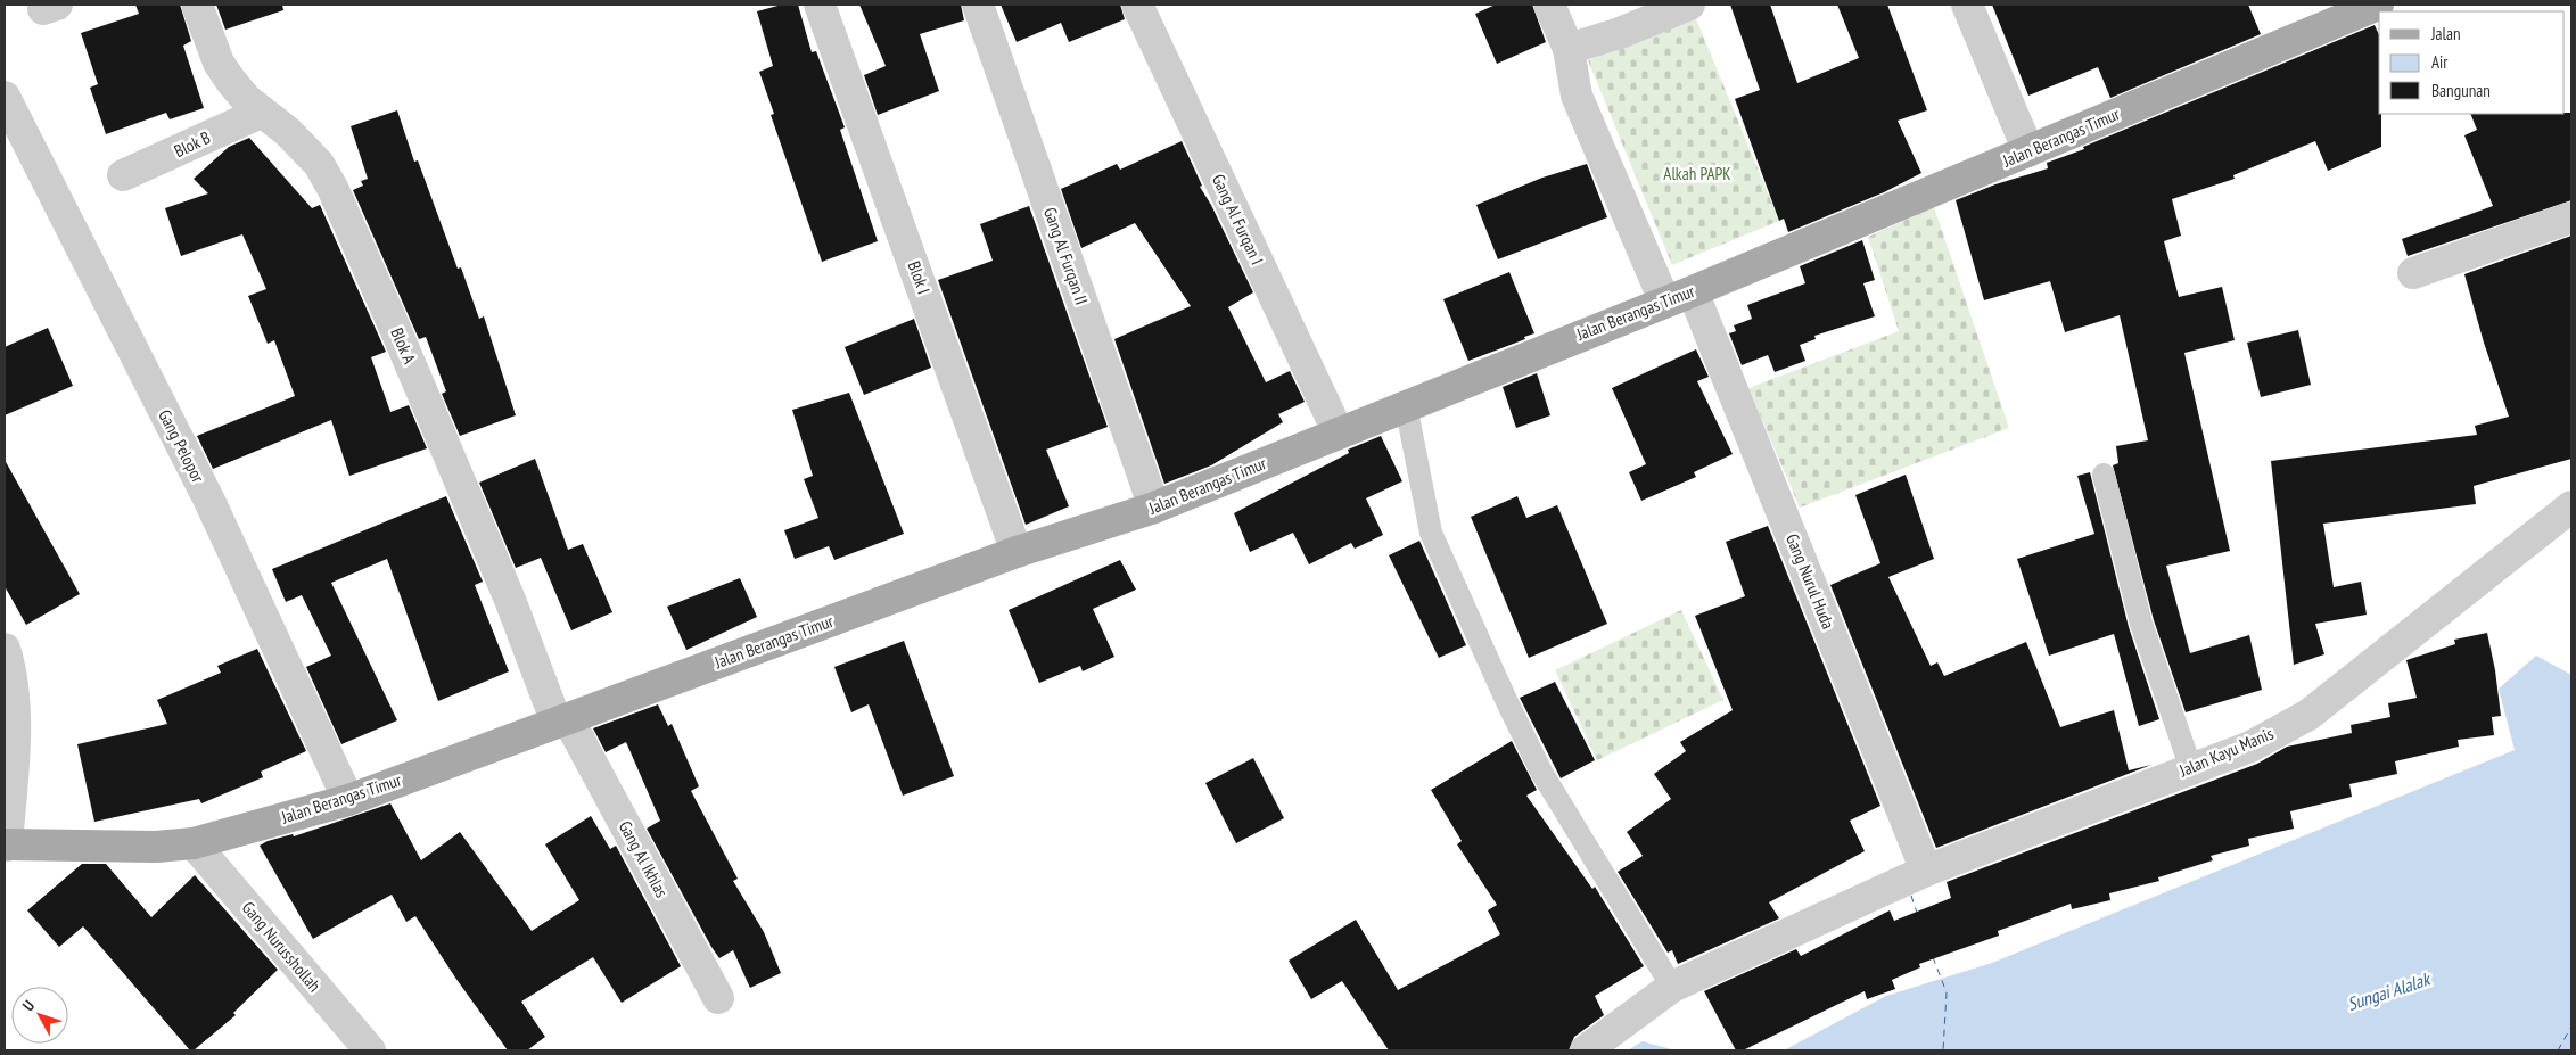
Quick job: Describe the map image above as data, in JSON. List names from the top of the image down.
{
  "streets": {
    "main road": ["Jalan Berangas Timur"],
    "street": [
      "Blok B",
      "Gang Al Furqan I",
      "Gang Al Furqan II",
      "Blok I",
      "Blok A",
      "Gang Pelopor",
      "Gang Nurul Huda",
      "Jalan Kayu Manis",
      "Gang Al Ikhlas",
      "Gang Nurusshollah"
    ]
  },
  "crossings": [
    ["Jalan Berangas Timur", "Gang Al Furqan I"],
    ["Jalan Berangas Timur", "Gang Al Furqan II"],
    ["Jalan Berangas Timur", "Blok I"],
    ["Jalan Berangas Timur", "Blok A"],
    ["Jalan Berangas Timur", "Gang Pelopor"],
    ["Jalan Berangas Timur", "Gang Nurul Huda"],
    ["Jalan Berangas Timur", "Gang Al Ikhlas"],
    ["Jalan Berangas Timur", "Gang Nurusshollah"],
    ["Blok B", "Blok A"],
    ["Blok A", "Gang Al Ikhlas"],
    ["Gang Nurul Huda", "Jalan Kayu Manis"]
  ],
  "water": ["Sungai Alalak"],
  "parks": ["Alkah PAPK"],
  "legend": ["Jalan", "Air", "Bangunan"],
  "north": "top left"
}
